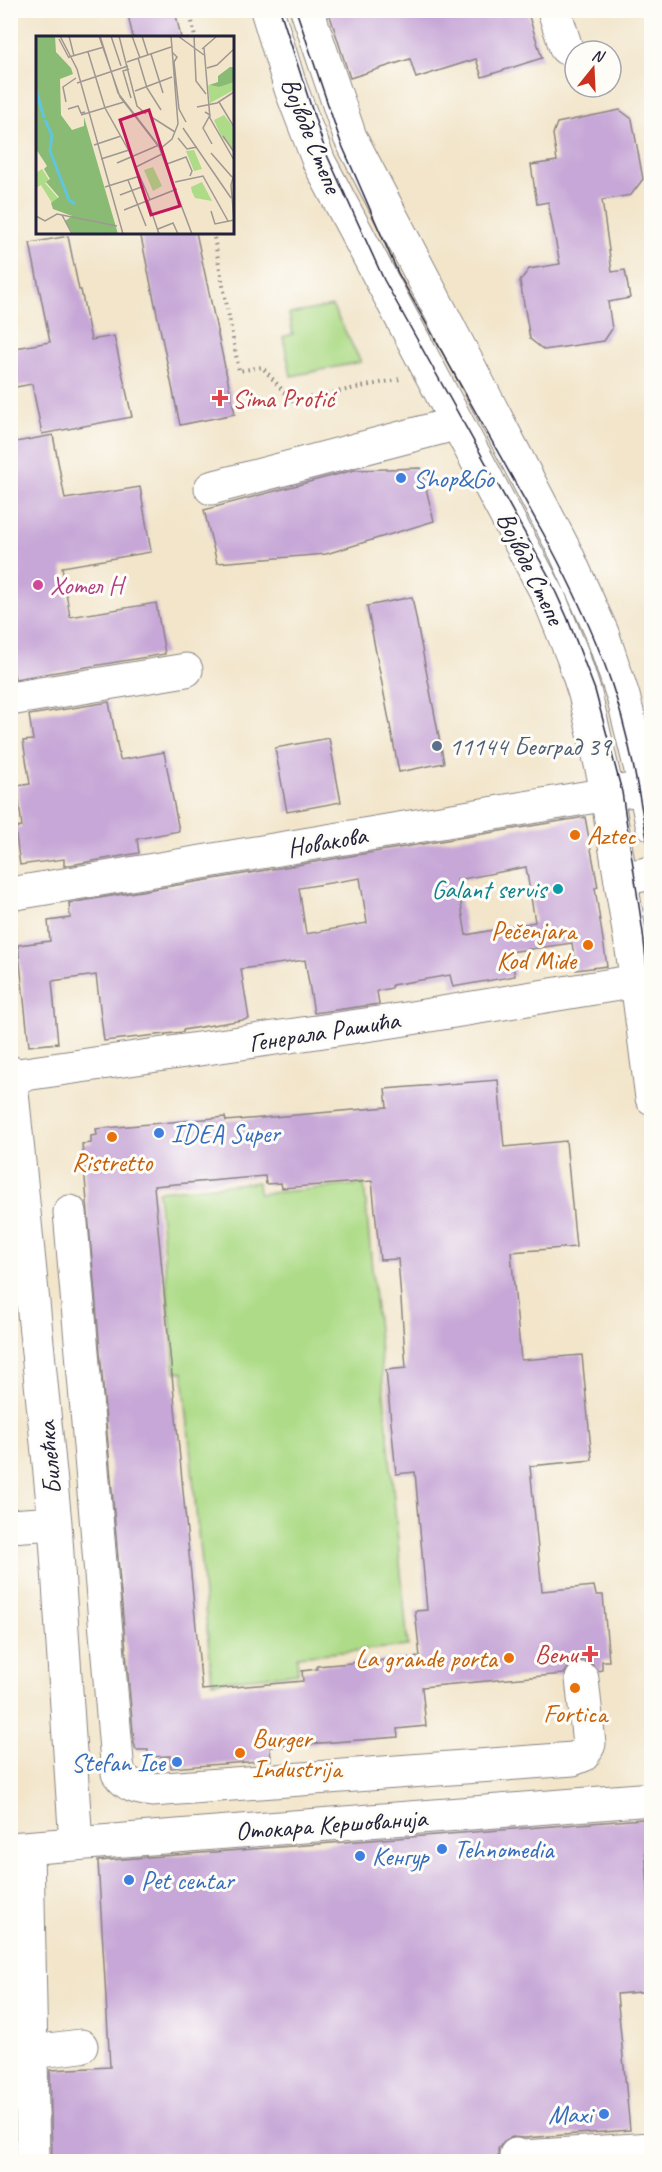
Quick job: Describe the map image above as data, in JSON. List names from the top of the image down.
{
  "streets": {
    "street": [
      "Војводе Степе",
      "Новакова",
      "Генерала Рашића",
      "Билећка",
      "Отокара Кершованија"
    ]
  },
  "crossings": [
    ["Војводе Степе", "Новакова"],
    ["Војводе Степе", "Генерала Рашића"],
    ["Генерала Рашића", "Билећка"],
    ["Билећка", "Отокара Кершованија"]
  ],
  "places": {
    "health": ["Sima Protić", "Benu"],
    "other": [
      "Shop&Go",
      "Хотел Н",
      "11144 Београд 39",
      "Aztec",
      "Galant servis",
      "Pečenjara Kod Mide",
      "IDEA Super",
      "Ristretto",
      "La grande porta",
      "Fortica",
      "Burger Industrija",
      "Stefan Ice",
      "Tehnomedia",
      "Кенгур",
      "Pet centar",
      "Maxi"
    ]
  },
  "north": "top"
}
